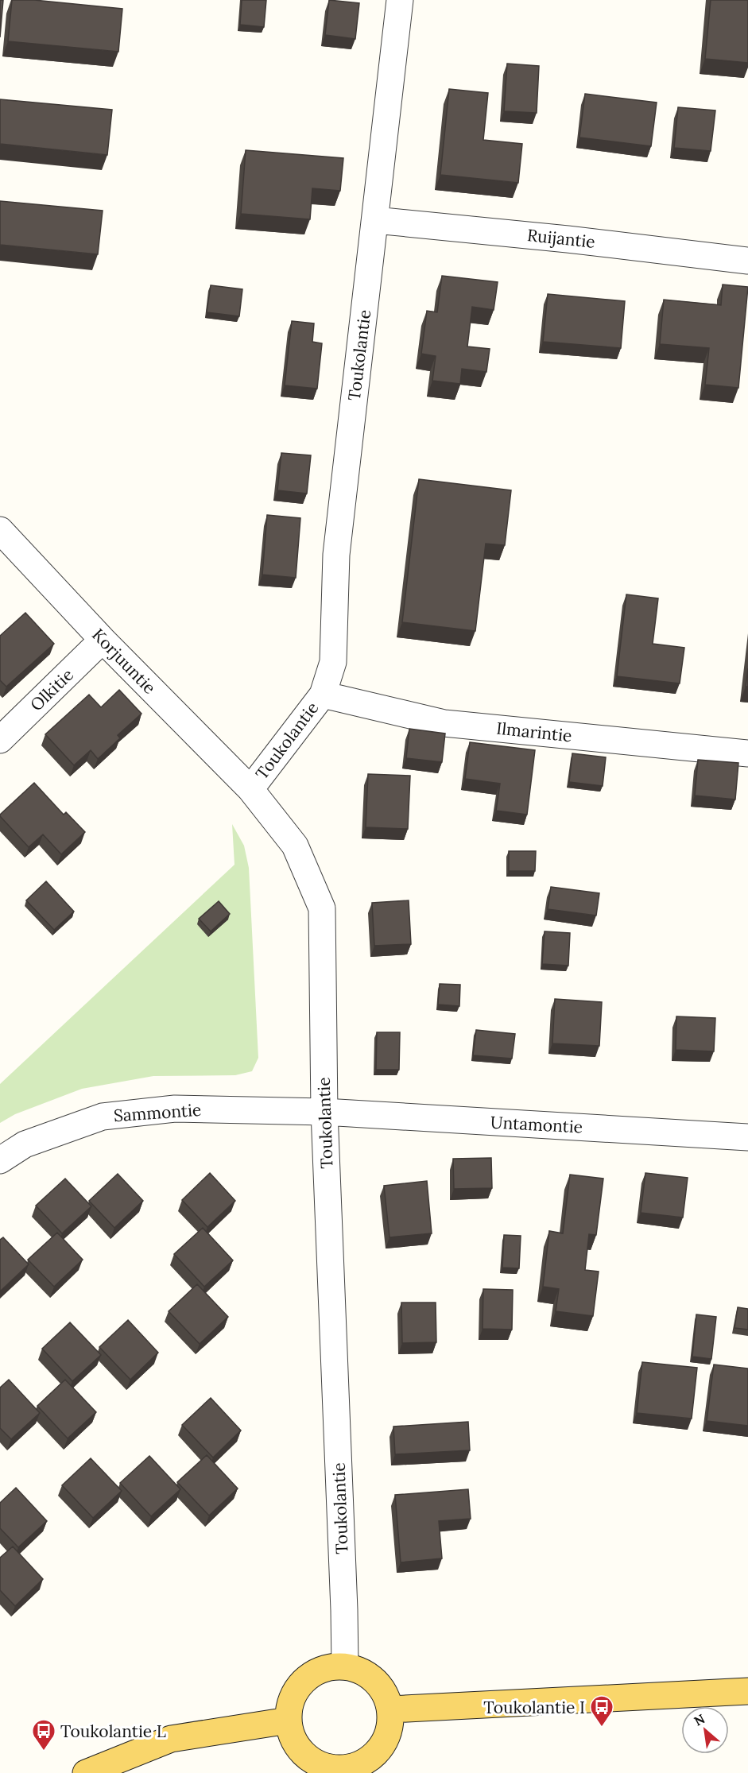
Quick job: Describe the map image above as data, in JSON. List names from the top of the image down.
{
  "streets": {
    "street": [
      "Ruijantie",
      "Toukolantie",
      "Korjuuntie",
      "Olkitie",
      "Ilmarintie",
      "Sammontie",
      "Untamontie"
    ]
  },
  "crossings": [
    ["Ruijantie", "Toukolantie"],
    ["Toukolantie", "Korjuuntie"],
    ["Toukolantie", "Ilmarintie"],
    ["Toukolantie", "Sammontie"],
    ["Toukolantie", "Untamontie"],
    ["Korjuuntie", "Olkitie"],
    ["Sammontie", "Untamontie"]
  ],
  "places": {
    "bus stop": ["Toukolantie I", "Toukolantie L"]
  },
  "north": "top left"
}
